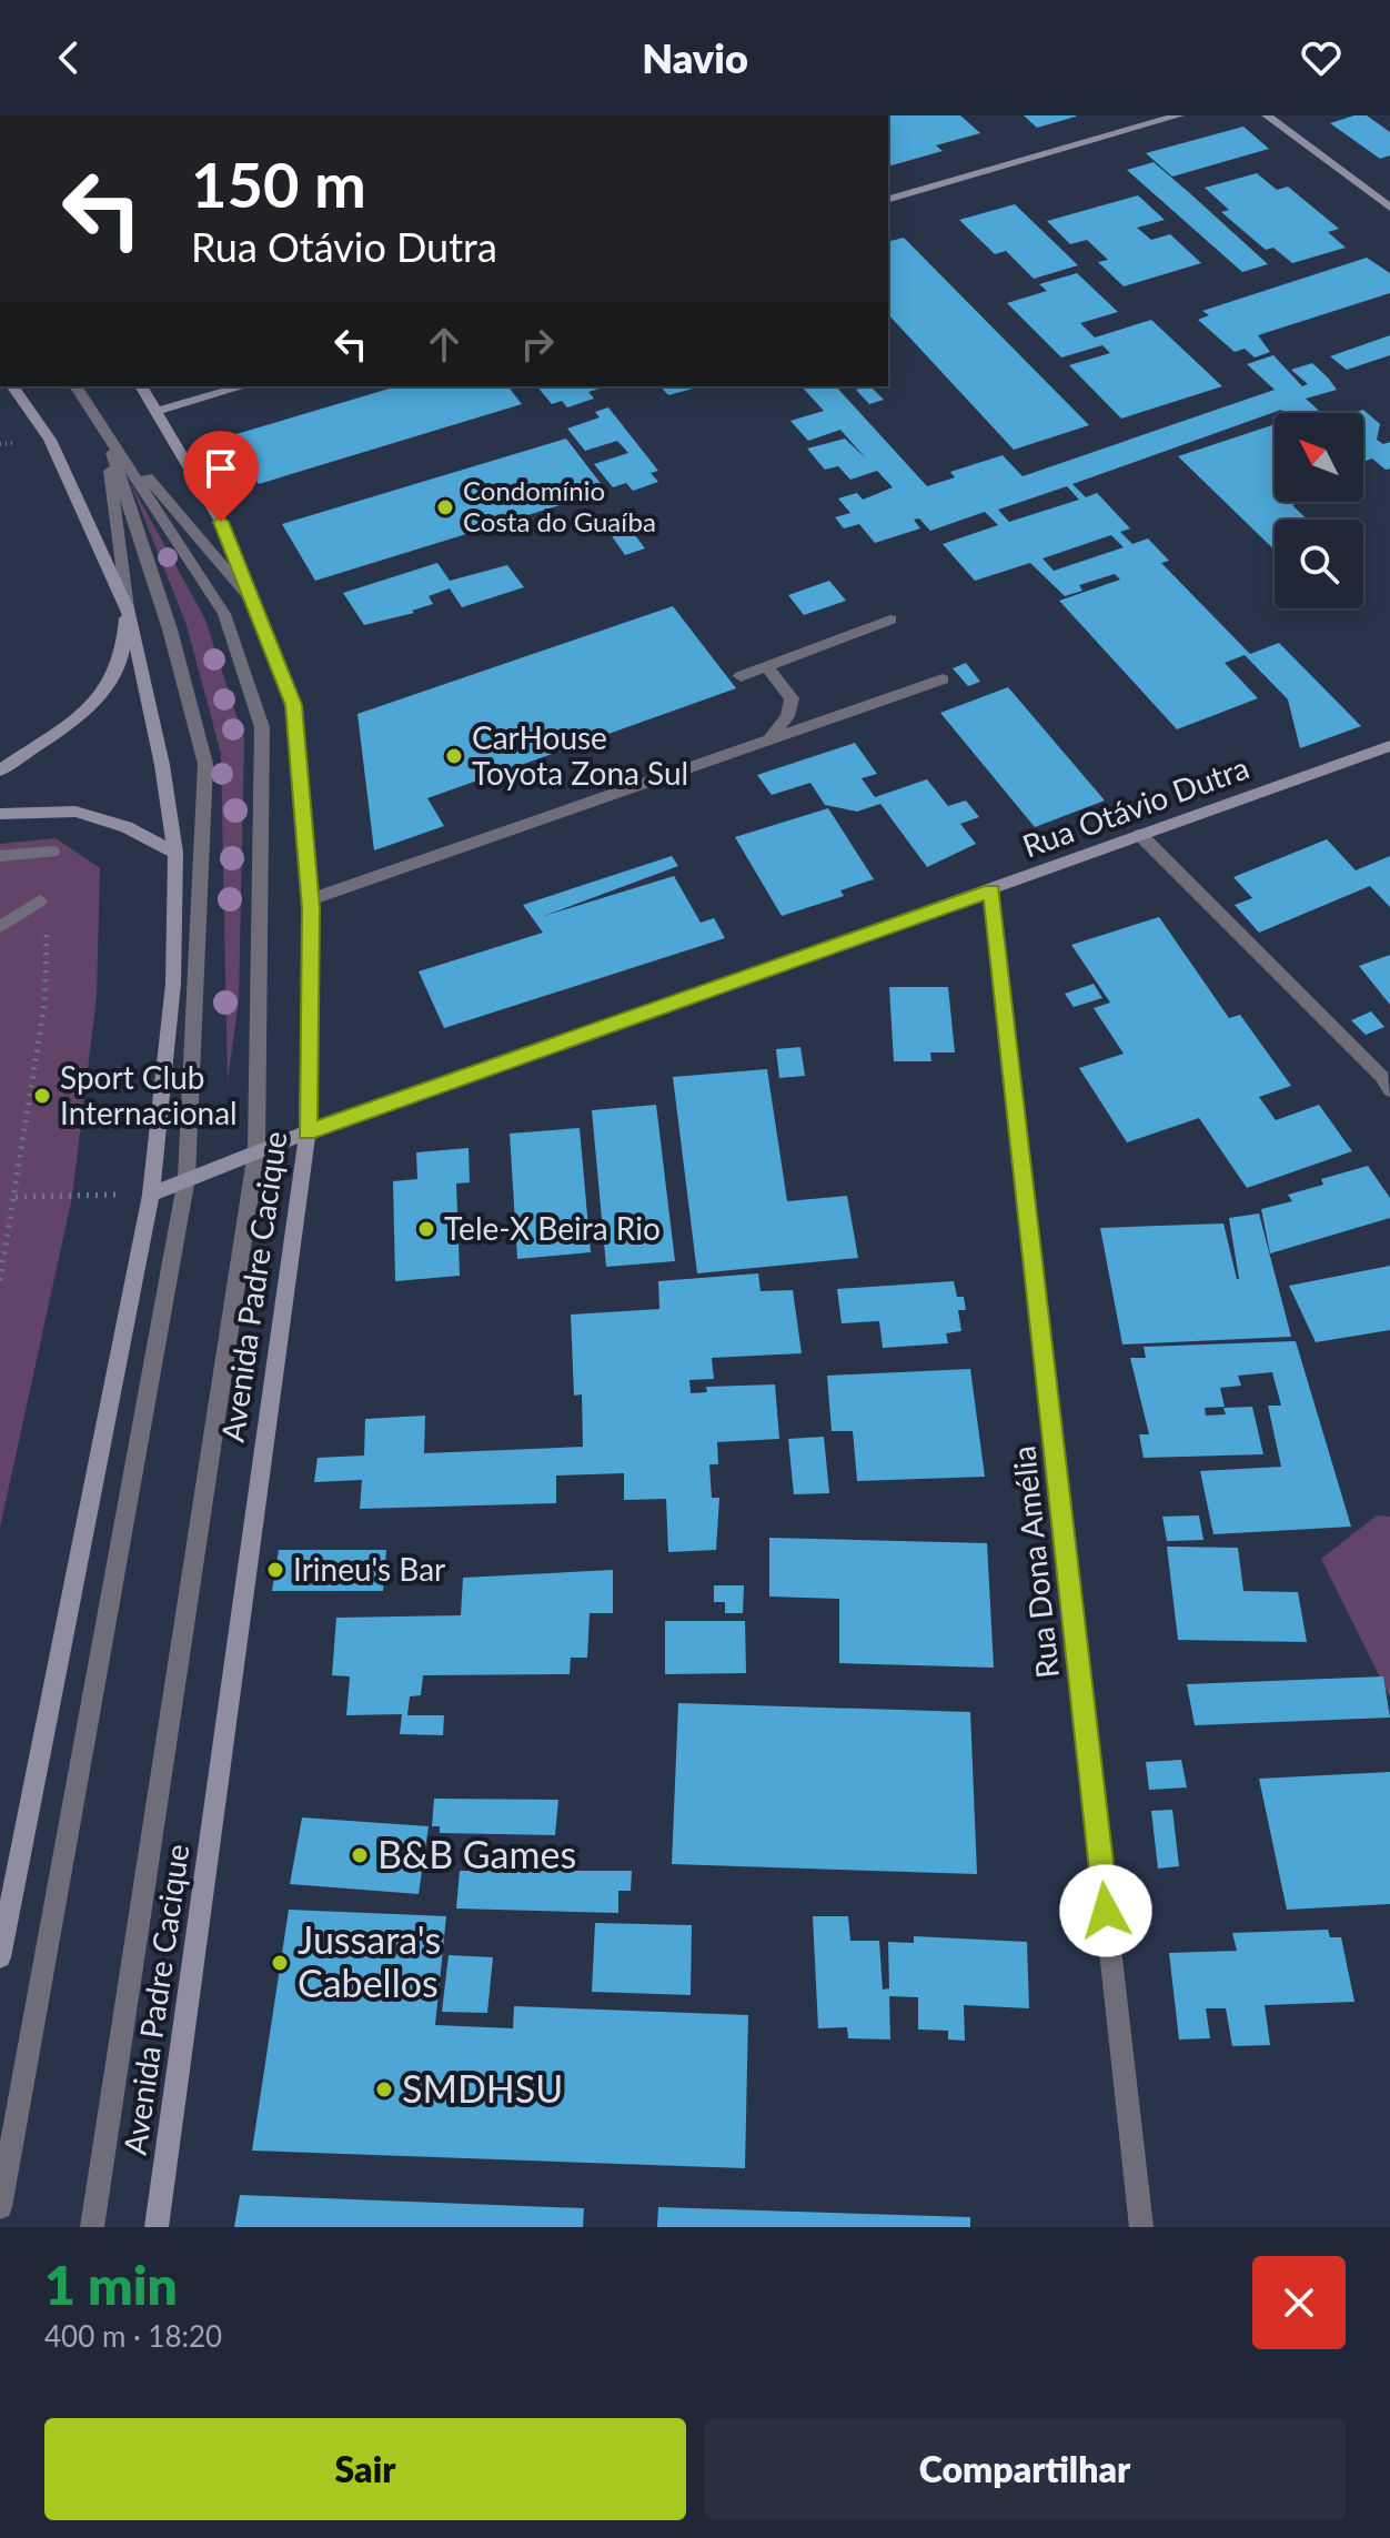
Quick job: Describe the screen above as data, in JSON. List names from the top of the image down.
{
  "streets": {
    "main road": ["Rua Otávio Dutra", "Avenida Padre Cacique"],
    "street": ["Rua Dona Amélia"]
  },
  "crossings": [
    ["Rua Otávio Dutra", "Avenida Padre Cacique"],
    ["Rua Otávio Dutra", "Rua Dona Amélia"]
  ],
  "places": [
    "Condomínio Costa do Guaíba",
    "CarHouse Toyota Zona Sul",
    "Sport Club Internacional",
    "Tele-X Beira Rio",
    "Irineu's Bar",
    "B&B Games",
    "Jussara's Cabellos",
    "SMDHSU"
  ],
  "north": "top left",
  "page": {
    "header": "Navio",
    "turn": ["150 m", "Rua Otávio Dutra"],
    "heading": ["1 min", "400 m · 18:20"],
    "buttons": ["Sair", "Compartilhar"]
  }
}
